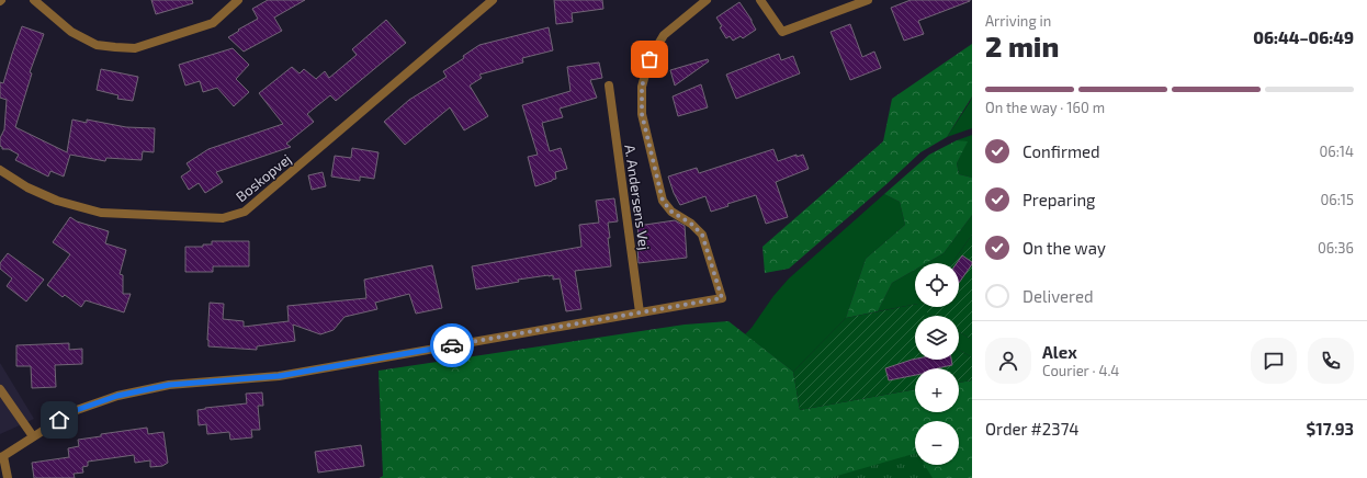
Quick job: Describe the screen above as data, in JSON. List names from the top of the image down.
{
  "streets": {
    "street": ["Boskopvej", "A. Andersens Vej"]
  },
  "page": {
    "heading": ["2 min", "Arriving in", "06:44–06:49"],
    "panel": [
      "Alex",
      "Courier · 4.4",
      "Order #2374",
      "$17.93"
    ],
    "bar": "On the way · 160 m",
    "list": [
      ["Confirmed", "06:14"],
      ["Preparing", "06:15"],
      ["On the way", "06:36"],
      "Delivered"
    ],
    "map_buttons": ["+", "−"]
  }
}
